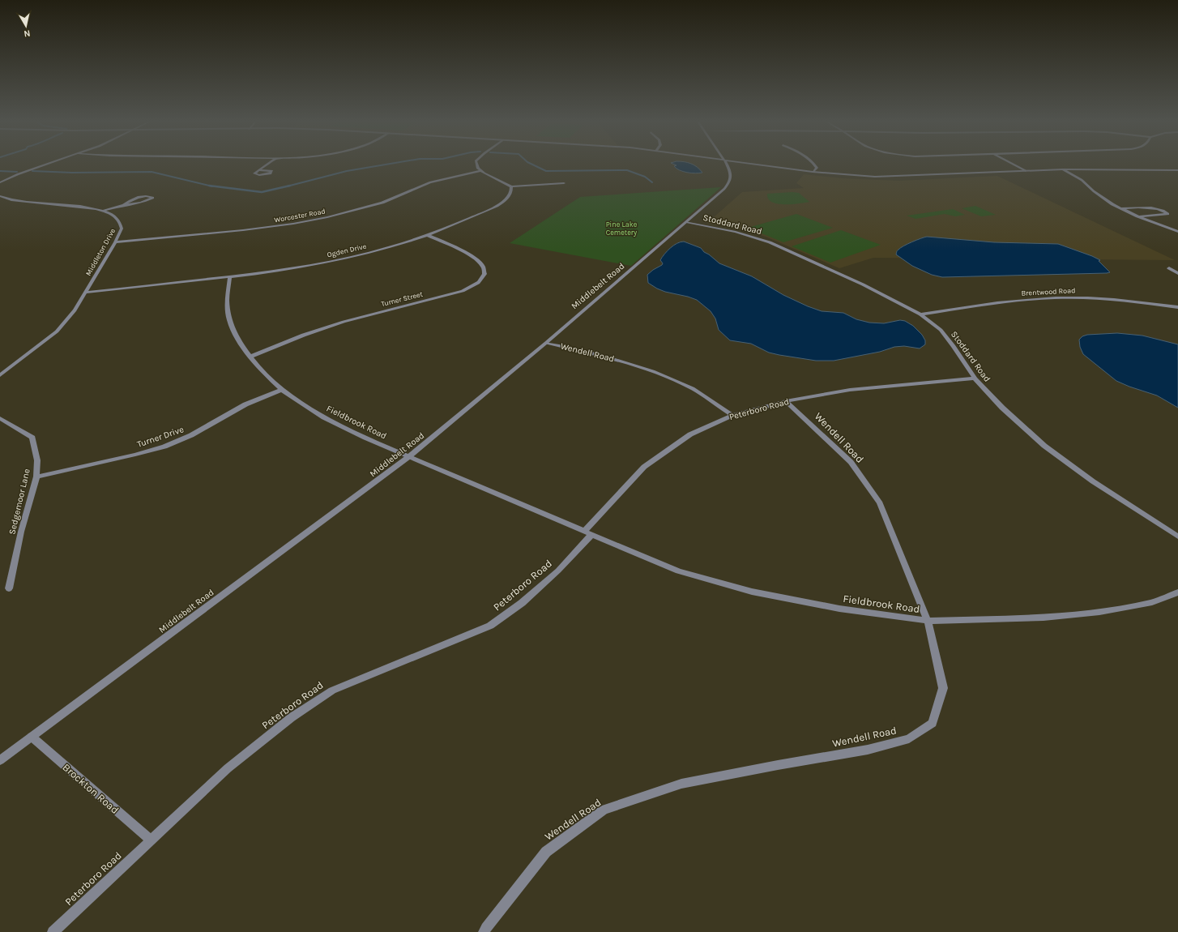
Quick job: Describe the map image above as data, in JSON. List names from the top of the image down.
{
  "streets": {
    "street": [
      "Worcester Road",
      "Stoddard Road",
      "Ogden Drive",
      "Middleton Drive",
      "Middlebelt Road",
      "Brentwood Road",
      "Turner Street",
      "Wendell Road",
      "Peterboro Road",
      "Fieldbrook Road",
      "Turner Drive",
      "Sedgemoor Lane",
      "Brockton Road"
    ]
  },
  "crossings": [
    ["Worcester Road", "Middleton Drive"],
    ["Stoddard Road", "Middlebelt Road"],
    ["Stoddard Road", "Brentwood Road"],
    ["Stoddard Road", "Peterboro Road"],
    ["Ogden Drive", "Middleton Drive"],
    ["Ogden Drive", "Turner Street"],
    ["Ogden Drive", "Fieldbrook Road"],
    ["Middlebelt Road", "Wendell Road"],
    ["Middlebelt Road", "Fieldbrook Road"],
    ["Middlebelt Road", "Brockton Road"],
    ["Turner Street", "Fieldbrook Road"],
    ["Wendell Road", "Peterboro Road"],
    ["Wendell Road", "Fieldbrook Road"],
    ["Peterboro Road", "Fieldbrook Road"],
    ["Peterboro Road", "Brockton Road"],
    ["Fieldbrook Road", "Turner Drive"],
    ["Turner Drive", "Sedgemoor Lane"]
  ],
  "parks": ["Pine Lake Cemetery"],
  "north": "bottom"
}
